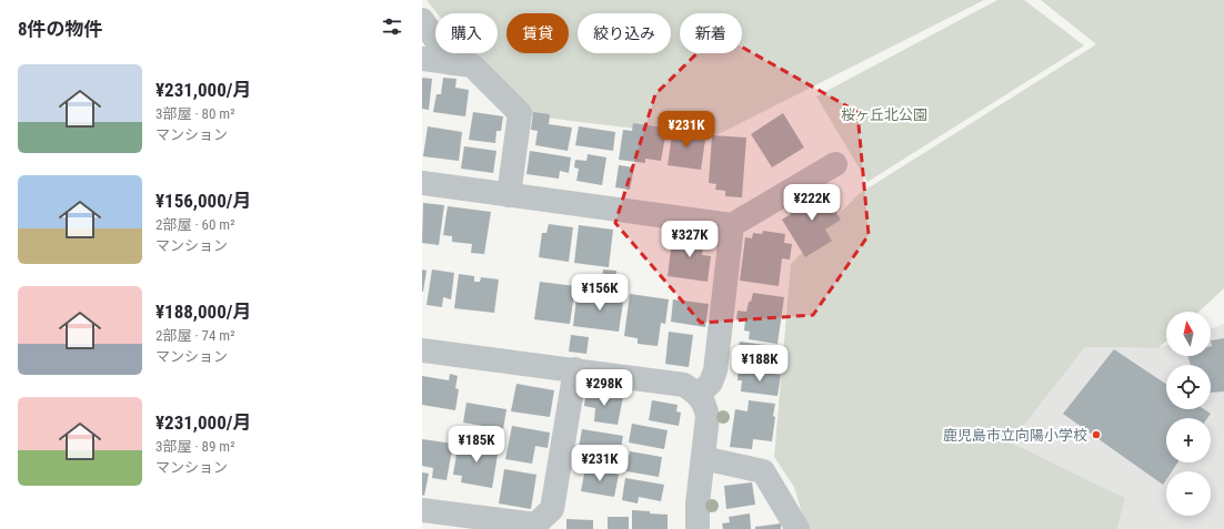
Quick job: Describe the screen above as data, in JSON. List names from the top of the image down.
{
  "parks": ["桜ヶ丘北公園"],
  "places": ["鹿児島市立向陽小学校"],
  "north": "top",
  "page": {
    "heading": "8件の物件",
    "chip": [
      "購入",
      "賃貸",
      "絞り込み",
      "新着"
    ],
    "list": [
      {
        "name": "¥231,000/月",
        "note": "3部屋 · 80 m² · マンション"
      },
      {
        "name": "¥156,000/月",
        "note": "2部屋 · 60 m² · マンション"
      },
      {
        "name": "¥188,000/月",
        "note": "2部屋 · 74 m² · マンション"
      },
      {
        "name": "¥231,000/月",
        "note": "3部屋 · 89 m² · マンション"
      }
    ],
    "price": [
      "¥231K",
      "¥222K",
      "¥327K",
      "¥156K",
      "¥188K",
      "¥298K",
      "¥185K",
      "¥231K"
    ],
    "map_buttons": ["+", "−"]
  }
}
